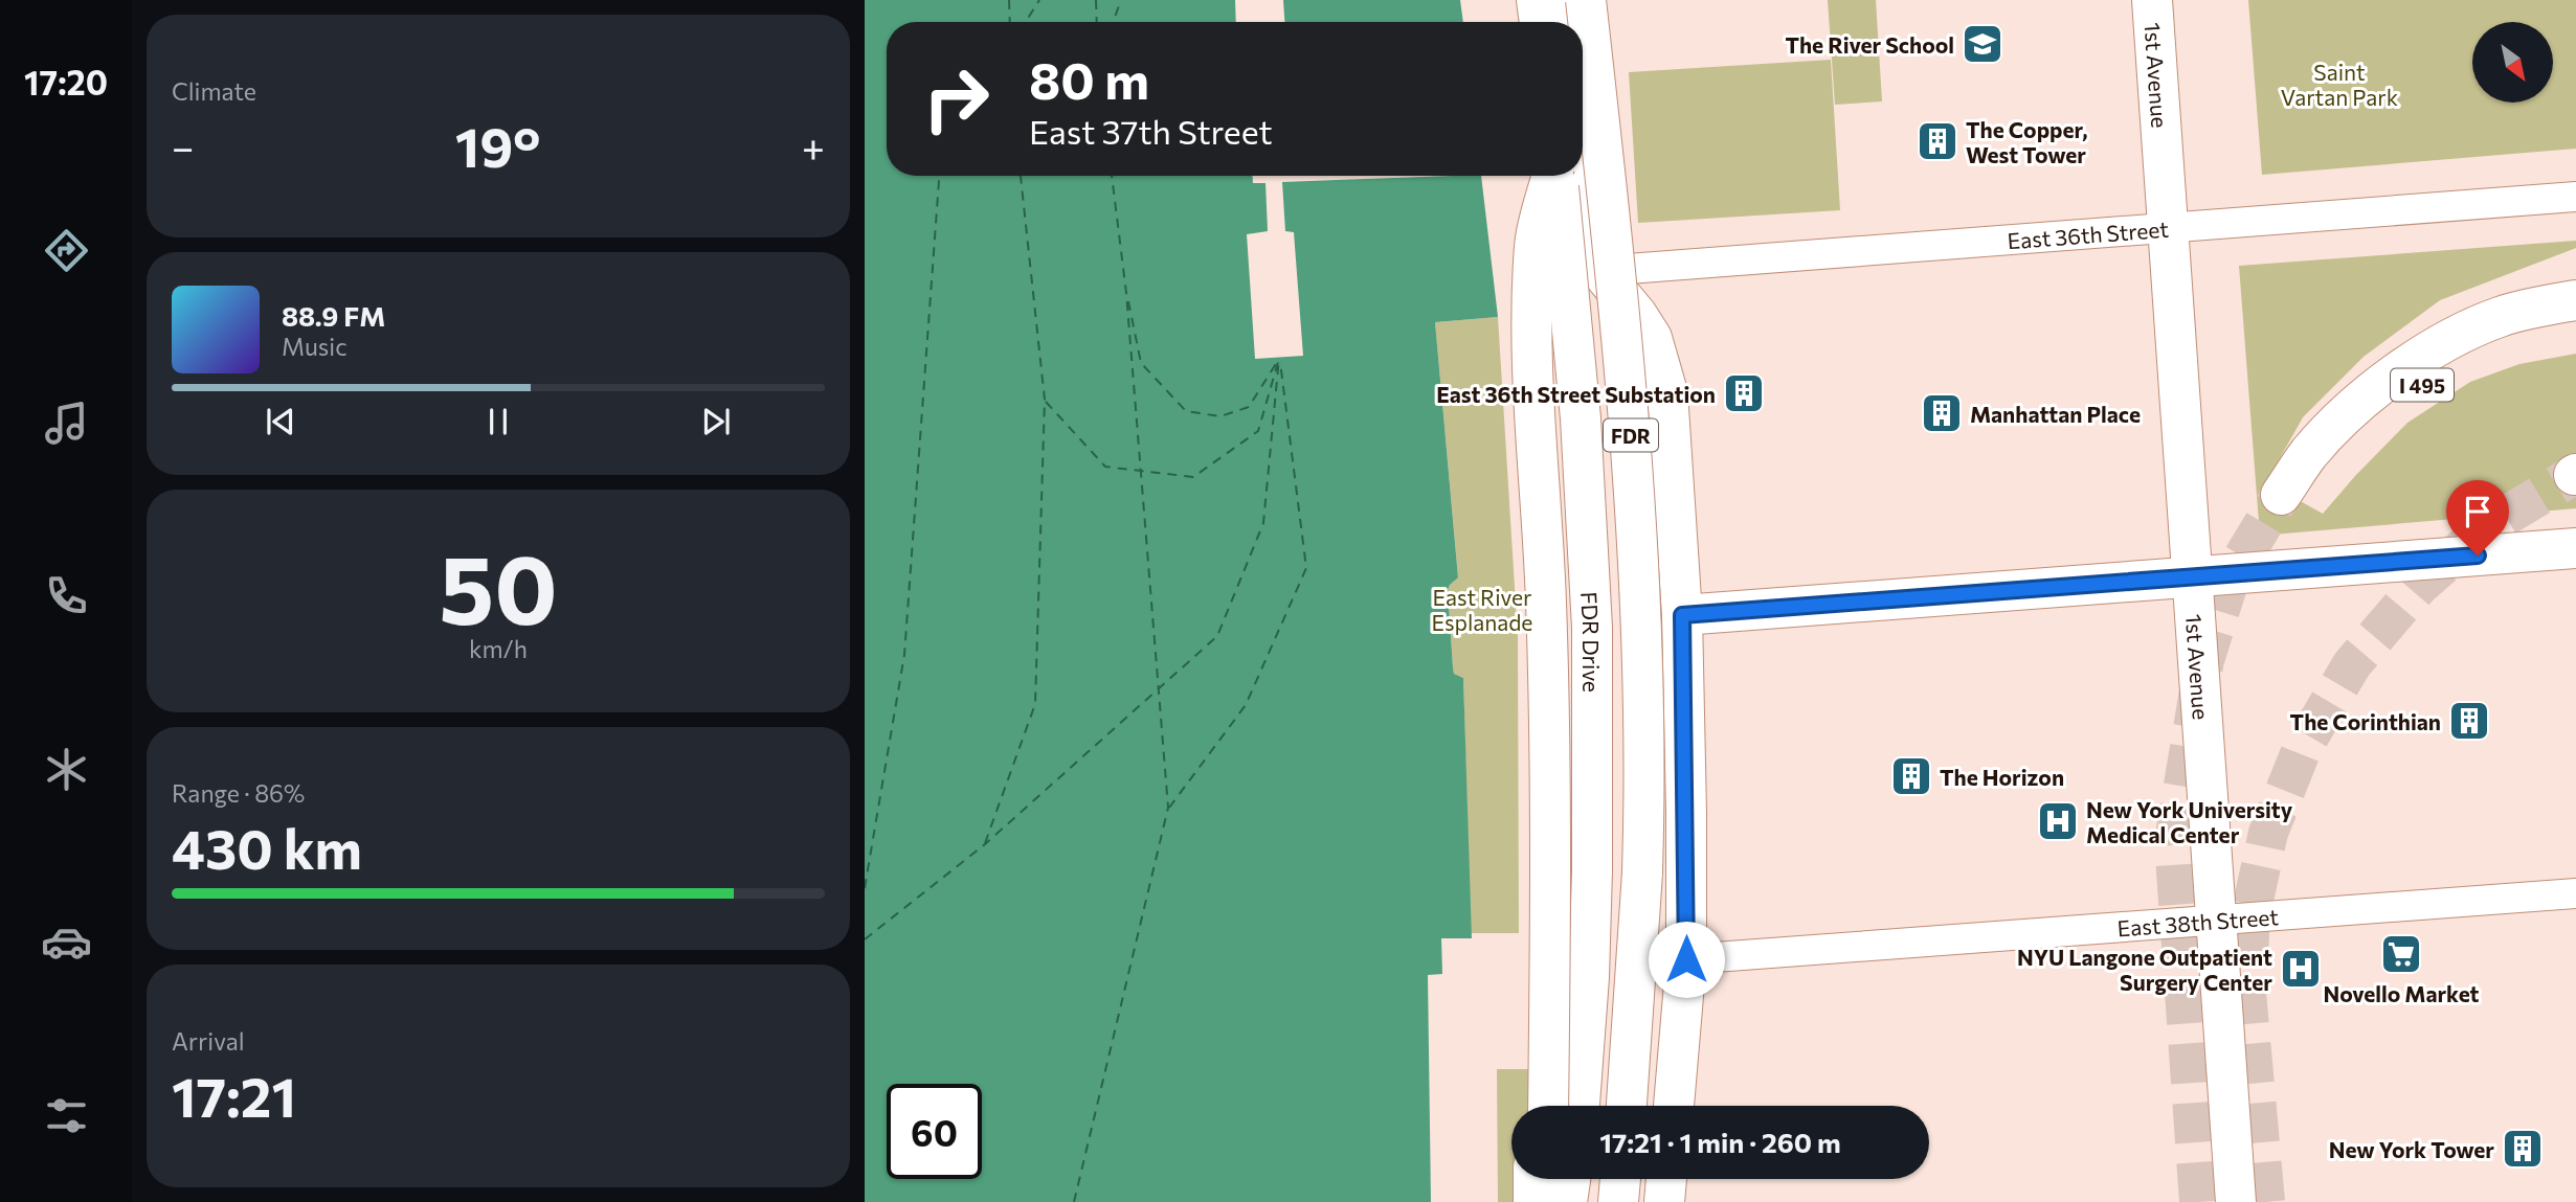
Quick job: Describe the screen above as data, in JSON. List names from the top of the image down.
{
  "streets": {
    "main road": [
      "1st Avenue",
      "I 495",
      "FDR",
      "FDR Drive"
    ],
    "street": ["East 36th Street", "East 38th Street"]
  },
  "crossings": [
    ["1st Avenue", "East 36th Street"],
    ["1st Avenue", "East 38th Street"],
    ["East 36th Street", "FDR Drive"],
    ["FDR Drive", "East 38th Street"]
  ],
  "parks": ["Saint Vartan Park", "East River Esplanade"],
  "places": {
    "school or university": ["The River School"],
    "building": [
      "The Copper, West Tower",
      "East 36th Street Substation",
      "Manhattan Place",
      "The Corinthian",
      "The Horizon",
      "New York Tower"
    ],
    "hospital": ["New York University Medical Center", "NYU Langone Outpatient Surgery Center"],
    "supermarket": ["Novello Market"]
  },
  "north": "bottom right",
  "page": {
    "tabs": "17:20",
    "tile": [
      "Climate",
      ["50", "km/h"],
      ["Range · 86%", "430 km"],
      ["Arrival", "17:21"]
    ],
    "turn": ["80 m", "East 37th Street"],
    "heat": ["−", "19°", "+"],
    "song": ["88.9 FM", "Music"],
    "limit": "60",
    "trip": "17:21 · 1 min · 260 m"
  }
}
